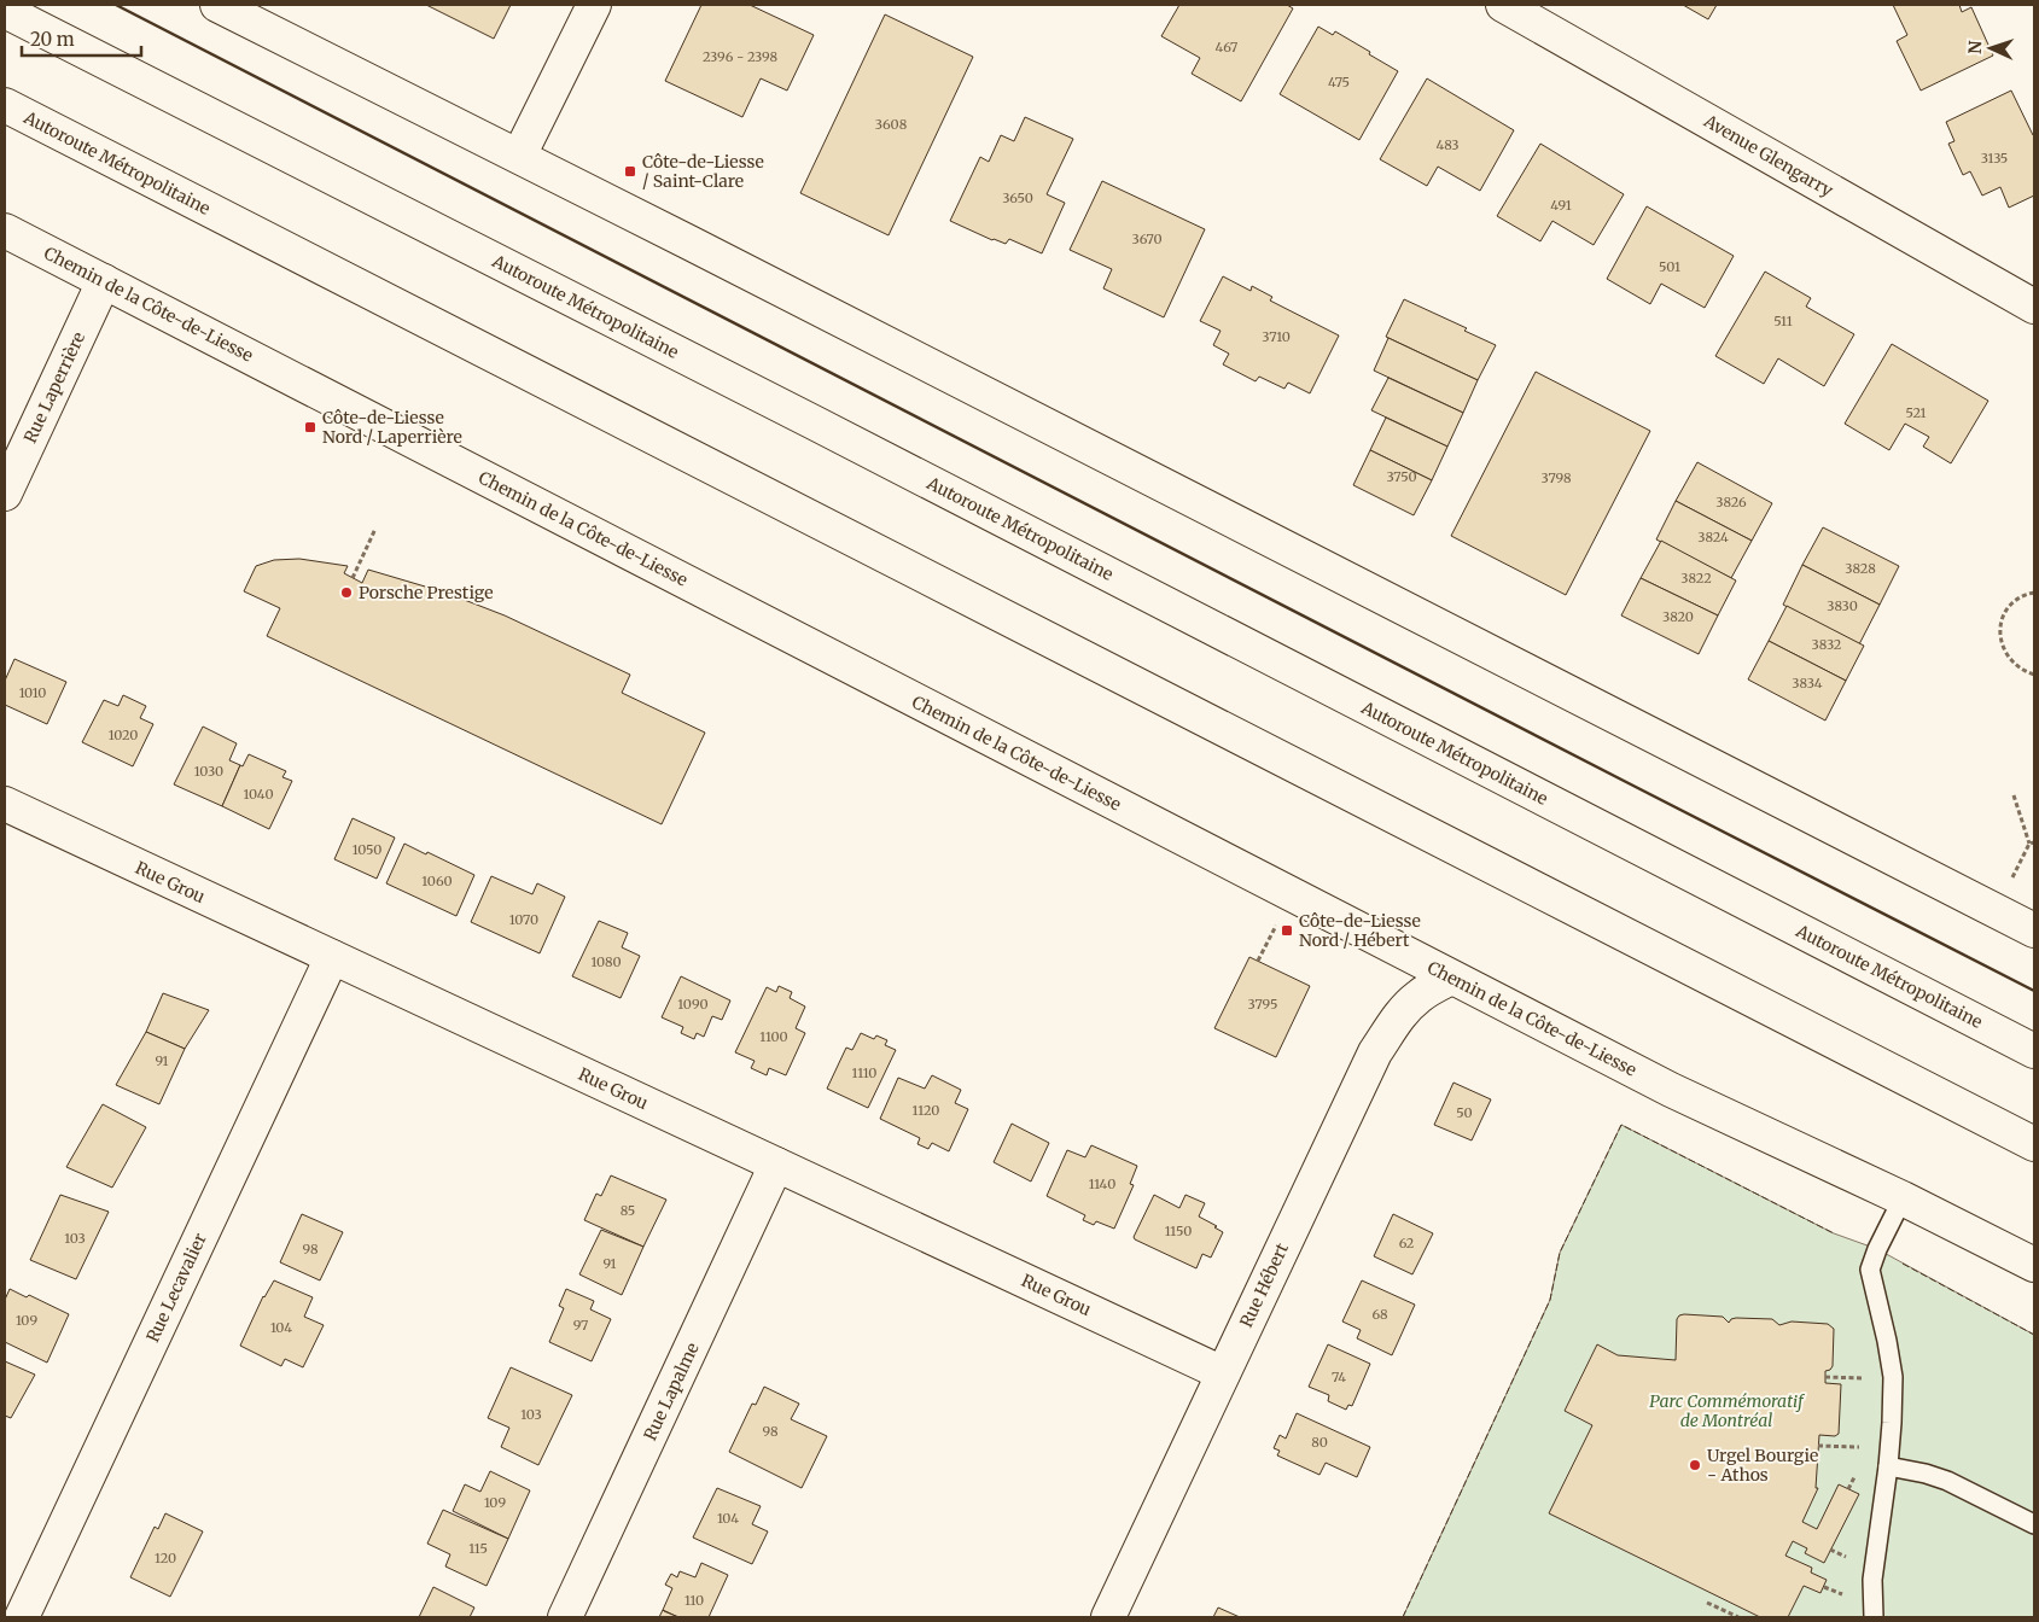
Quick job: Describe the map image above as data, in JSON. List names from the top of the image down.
{
  "streets": {
    "main road": [
      "Avenue Glengarry",
      "Autoroute Métropolitaine",
      "Chemin de la Côte-de-Liesse",
      "Rue Laperrière",
      "Rue Grou",
      "Rue Hébert",
      "Rue Lecavalier",
      "Rue Lapalme"
    ]
  },
  "crossings": [
    ["Chemin de la Côte-de-Liesse", "Rue Laperrière"],
    ["Chemin de la Côte-de-Liesse", "Rue Hébert"],
    ["Rue Grou", "Rue Hébert"],
    ["Rue Grou", "Rue Lecavalier"],
    ["Rue Grou", "Rue Lapalme"]
  ],
  "parks": ["Parc Commémoratif de Montréal"],
  "places": {
    "transit": ["Côte-de-Liesse / Saint-Clare", "Côte-de-Liesse Nord / Laperrière", "Côte-de-Liesse Nord / Hébert"],
    "other": ["Porsche Prestige", "Urgel Bourgie - Athos"]
  },
  "house_numbers": [
    "467",
    "2396 - 2398",
    "475",
    "3608",
    "483",
    "3135",
    "3650",
    "491",
    "3670",
    "501",
    "511",
    "3710",
    "521",
    "3750",
    "3798",
    "3826",
    "3824",
    "3828",
    "3822",
    "3830",
    "3820",
    "3832",
    "3834",
    "1010",
    "1020",
    "1030",
    "1040",
    "1050",
    "1060",
    "1070",
    "1080",
    "1090",
    "3795",
    "1100",
    "91",
    "1110",
    "1120",
    "50",
    "1140",
    "85",
    "1150",
    "103",
    "62",
    "98",
    "91",
    "68",
    "109",
    "97",
    "104",
    "74",
    "103",
    "98",
    "80",
    "109",
    "104",
    "115",
    "120",
    "110"
  ],
  "scale_bar": "20 m",
  "north": "left"
}
